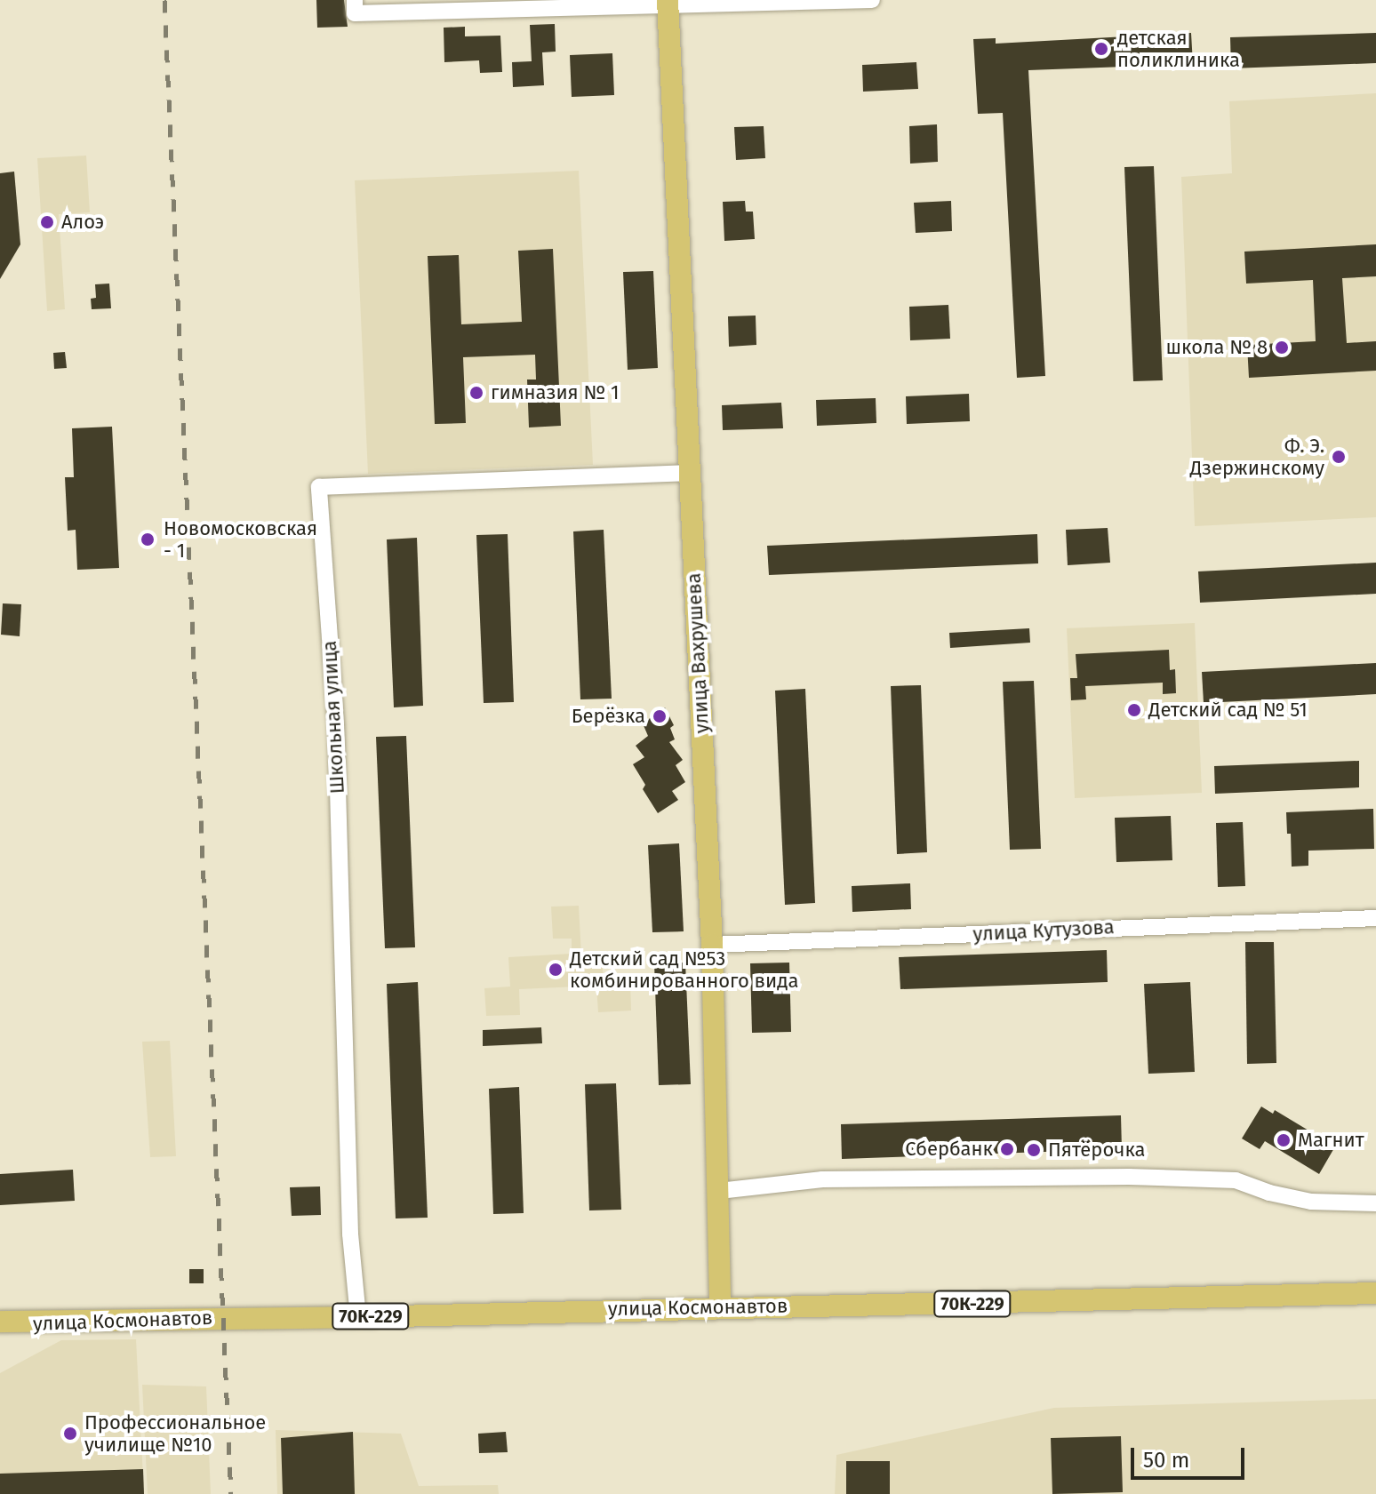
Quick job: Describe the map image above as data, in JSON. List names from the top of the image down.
{
  "streets": {
    "main road": ["улица Вахрушева", "70К-229", "улица Космонавтов"],
    "street": ["Школьная улица", "улица Кутузова"]
  },
  "crossings": [
    ["улица Вахрушева", "Школьная улица"],
    ["улица Вахрушева", "улица Кутузова"],
    ["улица Вахрушева", "улица Космонавтов"],
    ["Школьная улица", "улица Космонавтов"]
  ],
  "places": [
    "детская поликлиника",
    "Алоэ",
    "школа № 8",
    "гимназия № 1",
    "Ф. Э. Дзержинскому",
    "Новомосковская - 1",
    "Детский сад № 51",
    "Берёзка",
    "Детский сад №53 комбинированного вида",
    "Магнит",
    "Сбербанк",
    "Пятёрочка",
    "Профессиональное училище №10"
  ],
  "scale_bar": "50 m"
}
